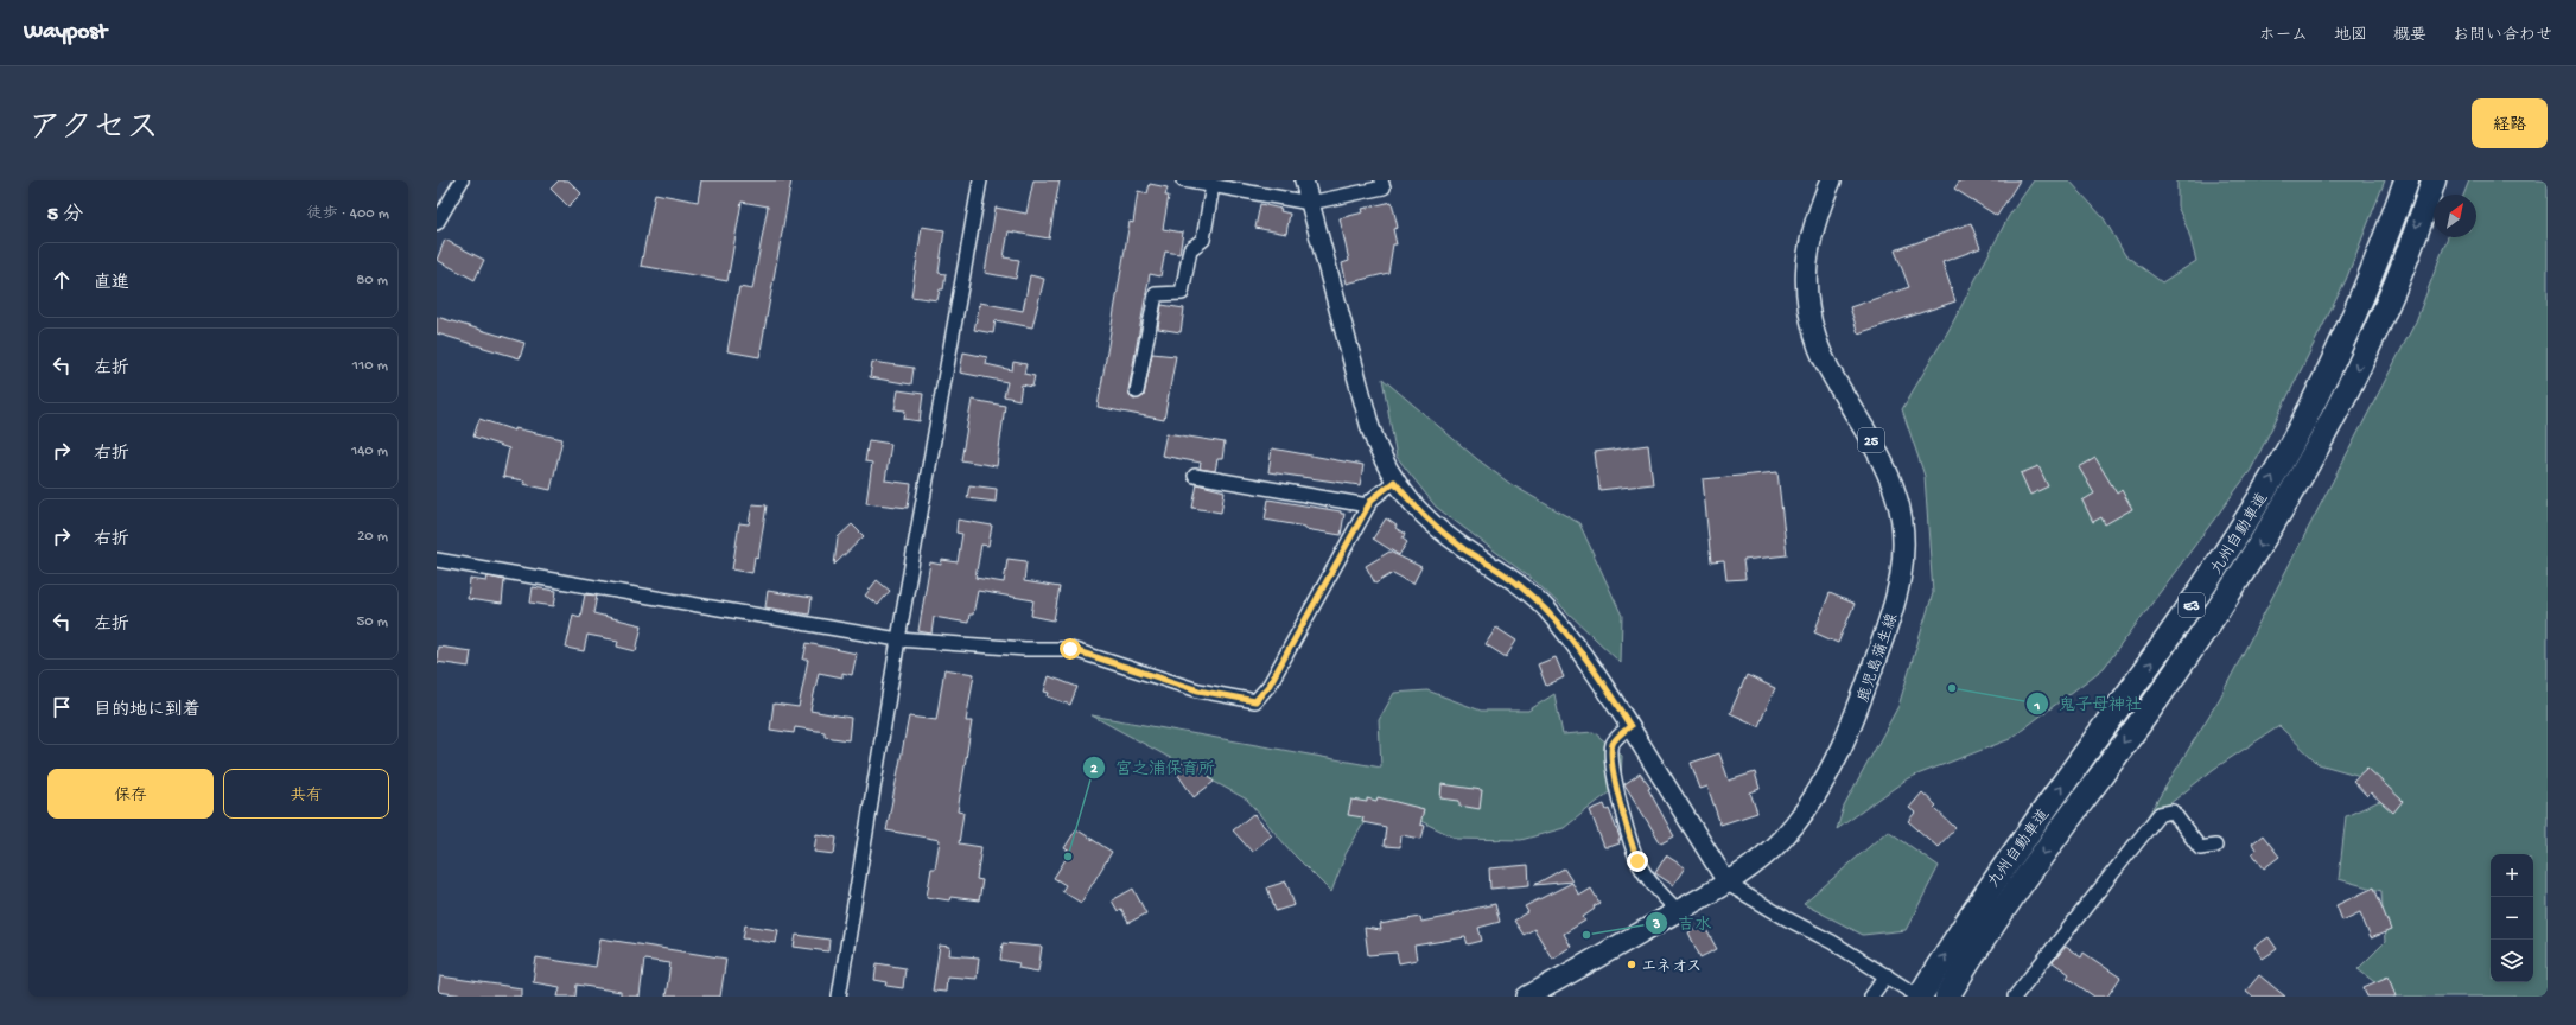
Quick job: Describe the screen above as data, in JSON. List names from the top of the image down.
{
  "streets": {
    "highway": ["九州自動車道", "E3"],
    "main road": ["25", "鹿児島蒲生線"]
  },
  "places": [
    "鬼子母神社",
    "宮之浦保育所",
    "吉水",
    "エネオス"
  ],
  "north": "top right",
  "page": {
    "header": "Waypost",
    "nav": [
      "ホーム",
      "地図",
      "概要",
      "お問い合わせ"
    ],
    "title": "アクセス",
    "buttons": [
      "経路",
      ["保存", "共有"]
    ],
    "heading": ["5 分", "徒歩 · 400 m"],
    "list": [
      ["直進", "80 m"],
      ["左折", "110 m"],
      ["右折", "140 m"],
      ["右折", "20 m"],
      ["左折", "50 m"],
      "目的地に到着"
    ],
    "map_buttons": ["+", "−"]
  }
}
